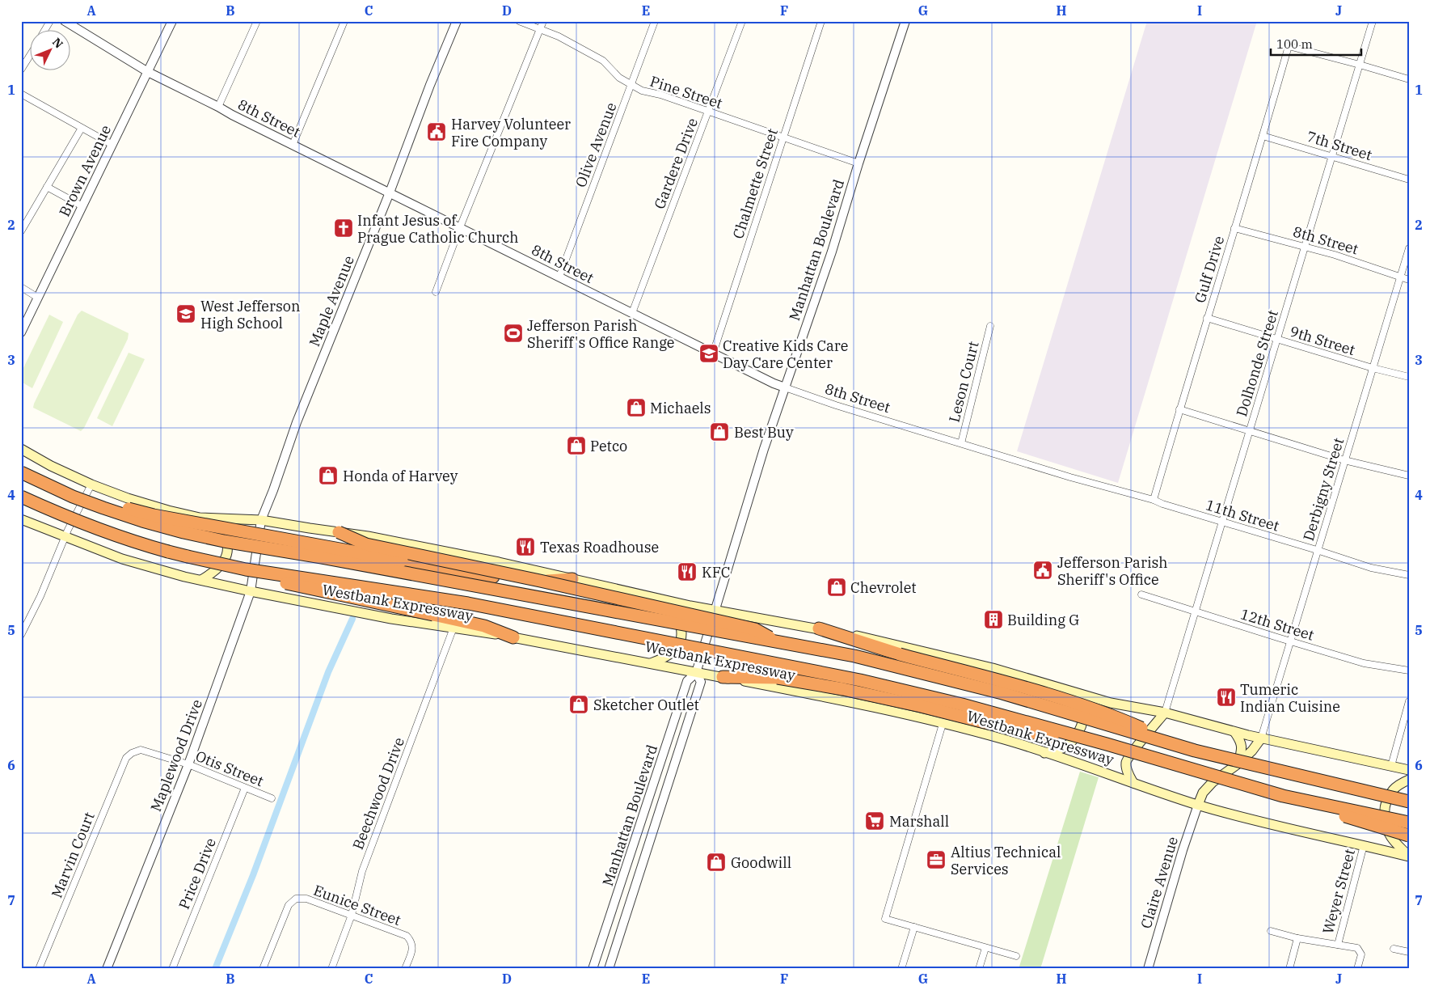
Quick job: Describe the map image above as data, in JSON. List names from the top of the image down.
{
  "streets": {
    "highway": ["Westbank Expressway"],
    "street": [
      "Pine Street",
      "8th Street",
      "Olive Avenue",
      "7th Street",
      "Gardere Drive",
      "Brown Avenue",
      "Chalmette Street",
      "Manhattan Boulevard",
      "Gulf Drive",
      "Maple Avenue",
      "9th Street",
      "Dolhonde Street",
      "Leson Court",
      "Derbigny Street",
      "11th Street",
      "12th Street",
      "Maplewood Drive",
      "Otis Street",
      "Beechwood Drive",
      "Marvin Court",
      "Price Drive",
      "Claire Avenue",
      "Weyer Street",
      "Eunice Street"
    ]
  },
  "crossings": [
    ["Pine Street", "Olive Avenue"],
    ["Pine Street", "Gardere Drive"],
    ["Pine Street", "Chalmette Street"],
    ["Pine Street", "Manhattan Boulevard"],
    ["8th Street", "Olive Avenue"],
    ["8th Street", "Gardere Drive"],
    ["8th Street", "Brown Avenue"],
    ["8th Street", "Chalmette Street"],
    ["8th Street", "Manhattan Boulevard"],
    ["8th Street", "Gulf Drive"],
    ["8th Street", "Maple Avenue"],
    ["8th Street", "Dolhonde Street"],
    ["8th Street", "Leson Court"],
    ["8th Street", "Derbigny Street"],
    ["8th Street", "11th Street"],
    ["7th Street", "Gulf Drive"],
    ["7th Street", "Dolhonde Street"],
    ["Manhattan Boulevard", "Westbank Expressway"],
    ["Gulf Drive", "9th Street"],
    ["Gulf Drive", "Dolhonde Street"],
    ["Gulf Drive", "11th Street"],
    ["Maple Avenue", "Maplewood Drive"],
    ["9th Street", "Dolhonde Street"],
    ["9th Street", "Derbigny Street"],
    ["Dolhonde Street", "11th Street"],
    ["Dolhonde Street", "12th Street"],
    ["Derbigny Street", "11th Street"],
    ["Derbigny Street", "12th Street"],
    ["Westbank Expressway", "Maplewood Drive"],
    ["Westbank Expressway", "Beechwood Drive"],
    ["Westbank Expressway", "Claire Avenue"],
    ["Westbank Expressway", "Weyer Street"],
    ["Maplewood Drive", "Otis Street"],
    ["Otis Street", "Marvin Court"],
    ["Otis Street", "Price Drive"],
    ["Beechwood Drive", "Eunice Street"]
  ],
  "places": {
    "public building": ["Harvey Volunteer Fire Company", "Jefferson Parish Sheriff's Office"],
    "church": ["Infant Jesus of Prague Catholic Church"],
    "school or university": ["West Jefferson High School", "Creative Kids Care Day Care Center"],
    "sports": ["Jefferson Parish Sheriff's Office Range"],
    "shop": [
      "Michaels",
      "Best Buy",
      "Petco",
      "Honda of Harvey",
      "Chevrolet",
      "Sketcher Outlet",
      "Goodwill"
    ],
    "restaurant": ["Texas Roadhouse", "KFC", "Tumeric Indian Cuisine"],
    "building": ["Building G"],
    "supermarket": ["Marshall"],
    "office": ["Altius Technical Services"]
  },
  "scale_bar": "100 m",
  "north": "top right",
  "grid": {
    "columns": [
      "A",
      "B",
      "C",
      "D",
      "E",
      "F",
      "G",
      "H",
      "I",
      "J"
    ],
    "rows": [
      "1",
      "2",
      "3",
      "4",
      "5",
      "6",
      "7"
    ]
  }
}
